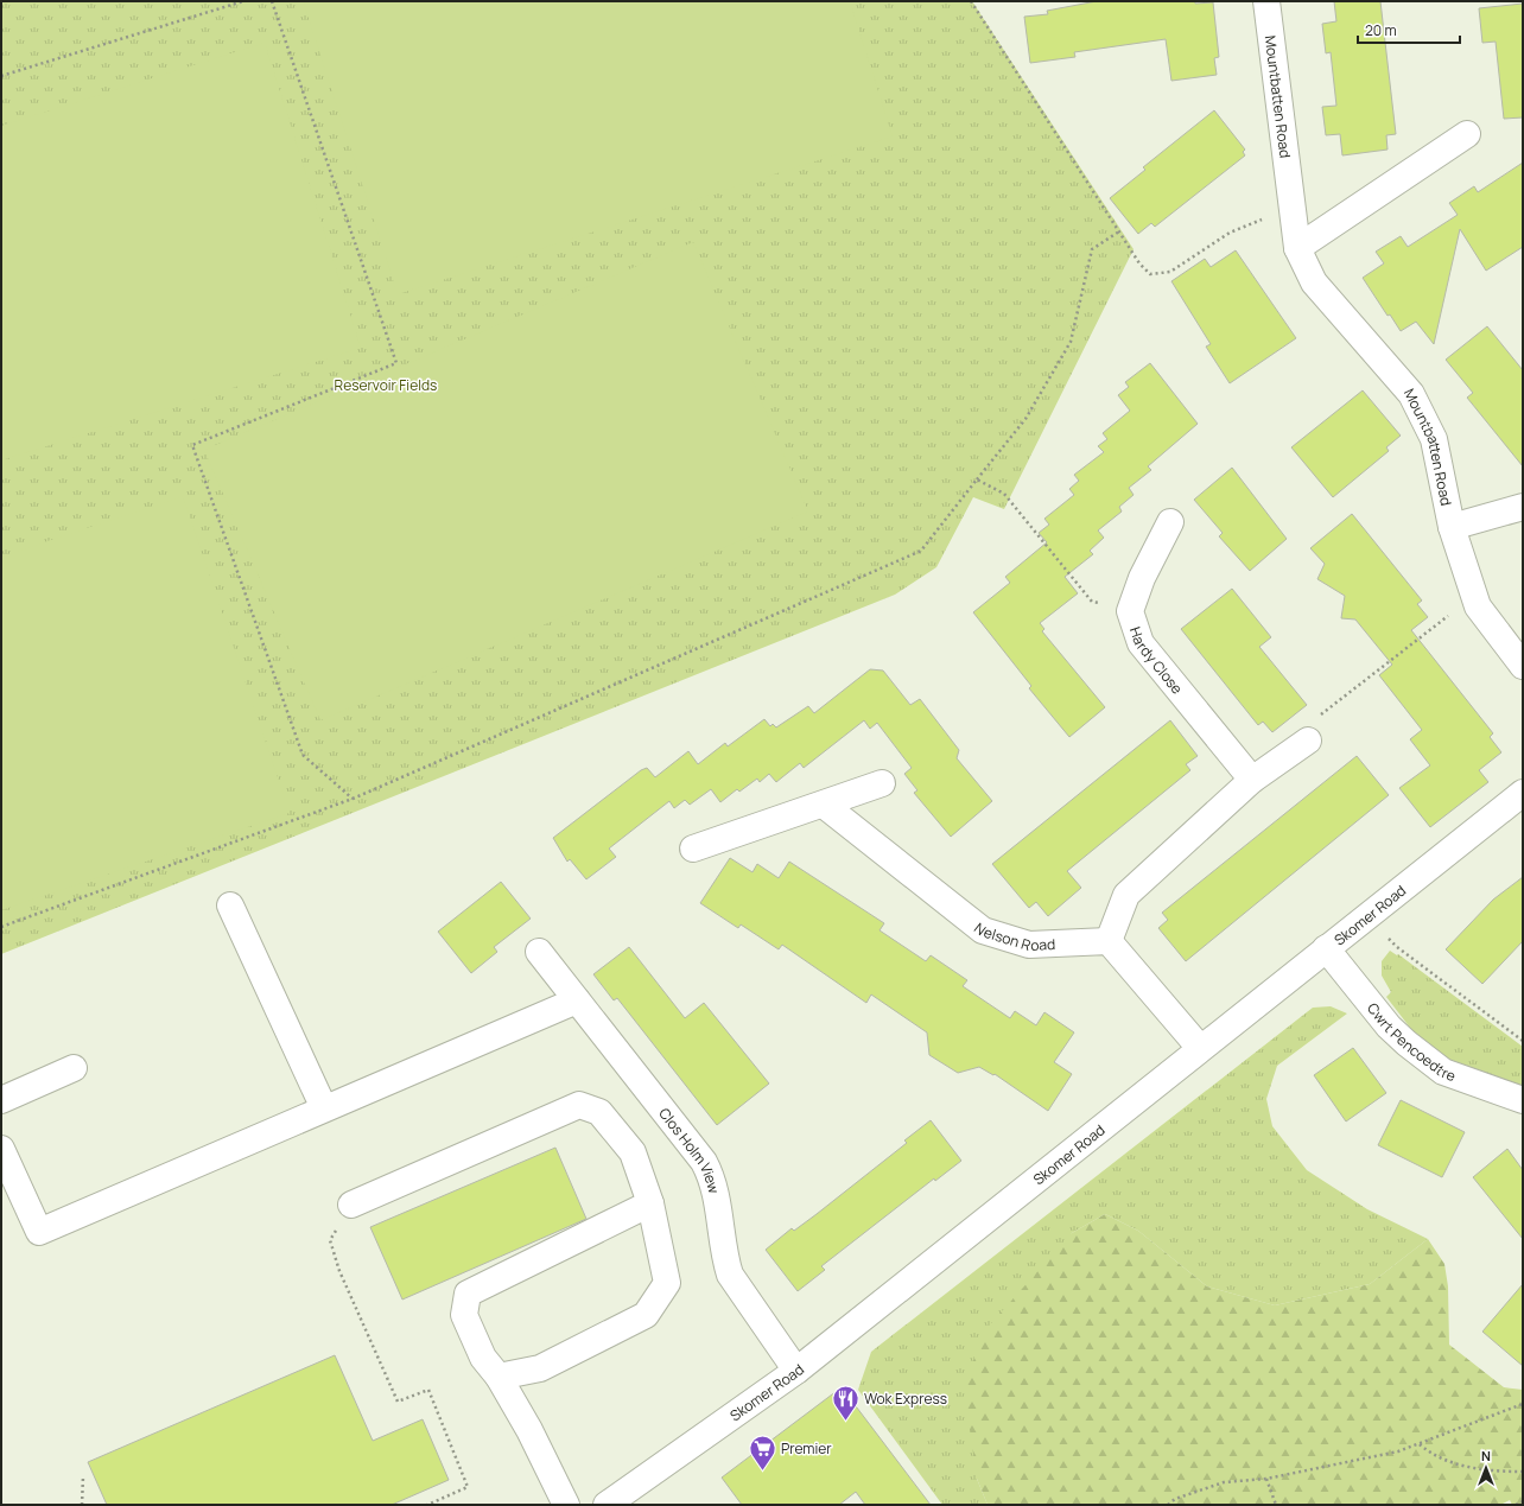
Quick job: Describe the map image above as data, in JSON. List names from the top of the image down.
{
  "streets": {
    "street": [
      "Mountbatten Road",
      "Hardy Close",
      "Skomer Road",
      "Nelson Road",
      "Cwrt Pencoedtre",
      "Clos Holm View"
    ]
  },
  "crossings": [
    ["Skomer Road", "Cwrt Pencoedtre"],
    ["Skomer Road", "Clos Holm View"]
  ],
  "parks": ["Reservoir Fields"],
  "places": {
    "restaurant": ["Wok Express"],
    "supermarket": ["Premier"]
  },
  "scale_bar": "20 m",
  "north": "top"
}
